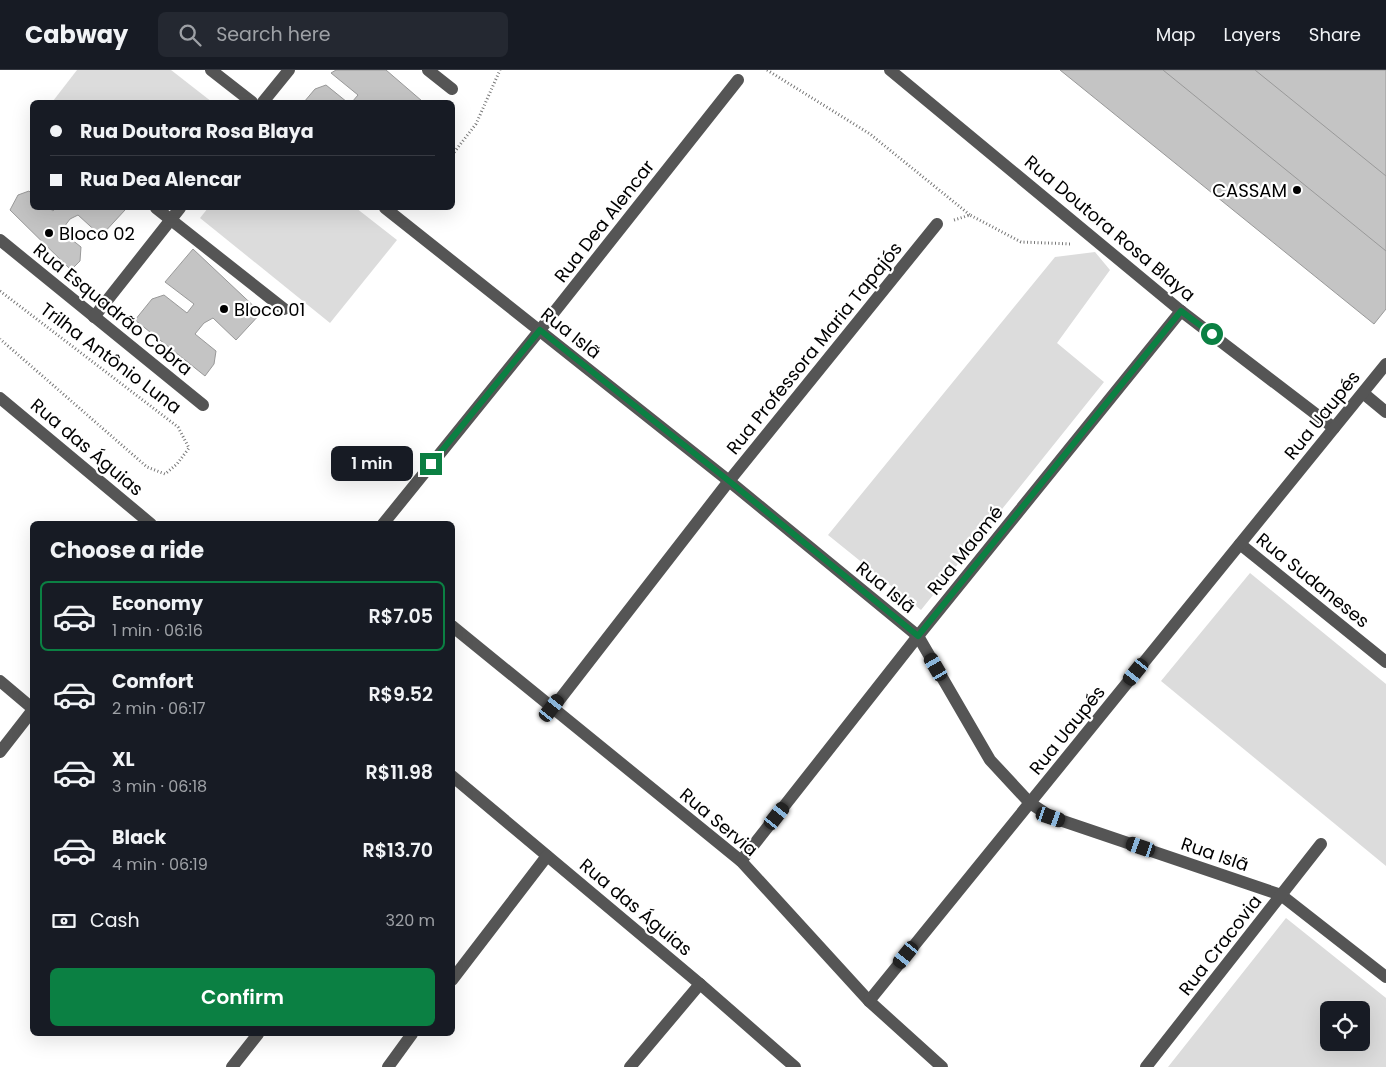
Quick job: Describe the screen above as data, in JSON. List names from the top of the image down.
{
  "streets": {
    "street": [
      "Rua Dea Alencar",
      "Rua Doutora Rosa Blaya",
      "Rua Esquadrão Cobra",
      "Rua Islã",
      "Rua Professora Maria Tapajós",
      "Rua Uaupés",
      "Rua das Águias",
      "Rua Maomé",
      "Rua Sudaneses",
      "Rua Servia",
      "Rua Cracovia"
    ],
    "path": ["Trilha Antônio Luna"]
  },
  "crossings": [
    ["Rua Dea Alencar", "Rua Islã"],
    ["Rua Doutora Rosa Blaya", "Rua Uaupés"],
    ["Rua Doutora Rosa Blaya", "Rua Maomé"],
    ["Rua Islã", "Rua Professora Maria Tapajós"],
    ["Rua Islã", "Rua Uaupés"],
    ["Rua Islã", "Rua Maomé"],
    ["Rua Islã", "Rua Cracovia"],
    ["Rua Professora Maria Tapajós", "Rua Servia"],
    ["Rua Uaupés", "Rua Sudaneses"],
    ["Rua Uaupés", "Rua Servia"],
    ["Rua Maomé", "Rua Servia"]
  ],
  "places": ["CASSAM", "Bloco 02", "Bloco 01"],
  "page": {
    "header": "Cabway",
    "search": "Search here",
    "nav": ["Map", "Layers", "Share"],
    "banner": ["Rua Doutora Rosa Blaya", "Rua Dea Alencar"],
    "bubble": "1 min",
    "heading": "Choose a ride",
    "list": [
      {
        "name": "Economy",
        "note": "1 min · 06:16",
        "value": "R$7.05"
      },
      {
        "name": "Comfort",
        "note": "2 min · 06:17",
        "value": "R$9.52"
      },
      {
        "name": "XL",
        "note": "3 min · 06:18",
        "value": "R$11.98"
      },
      {
        "name": "Black",
        "note": "4 min · 06:19",
        "value": "R$13.70"
      }
    ],
    "pay": ["Cash", "320 m"],
    "buttons": "Confirm"
  }
}
